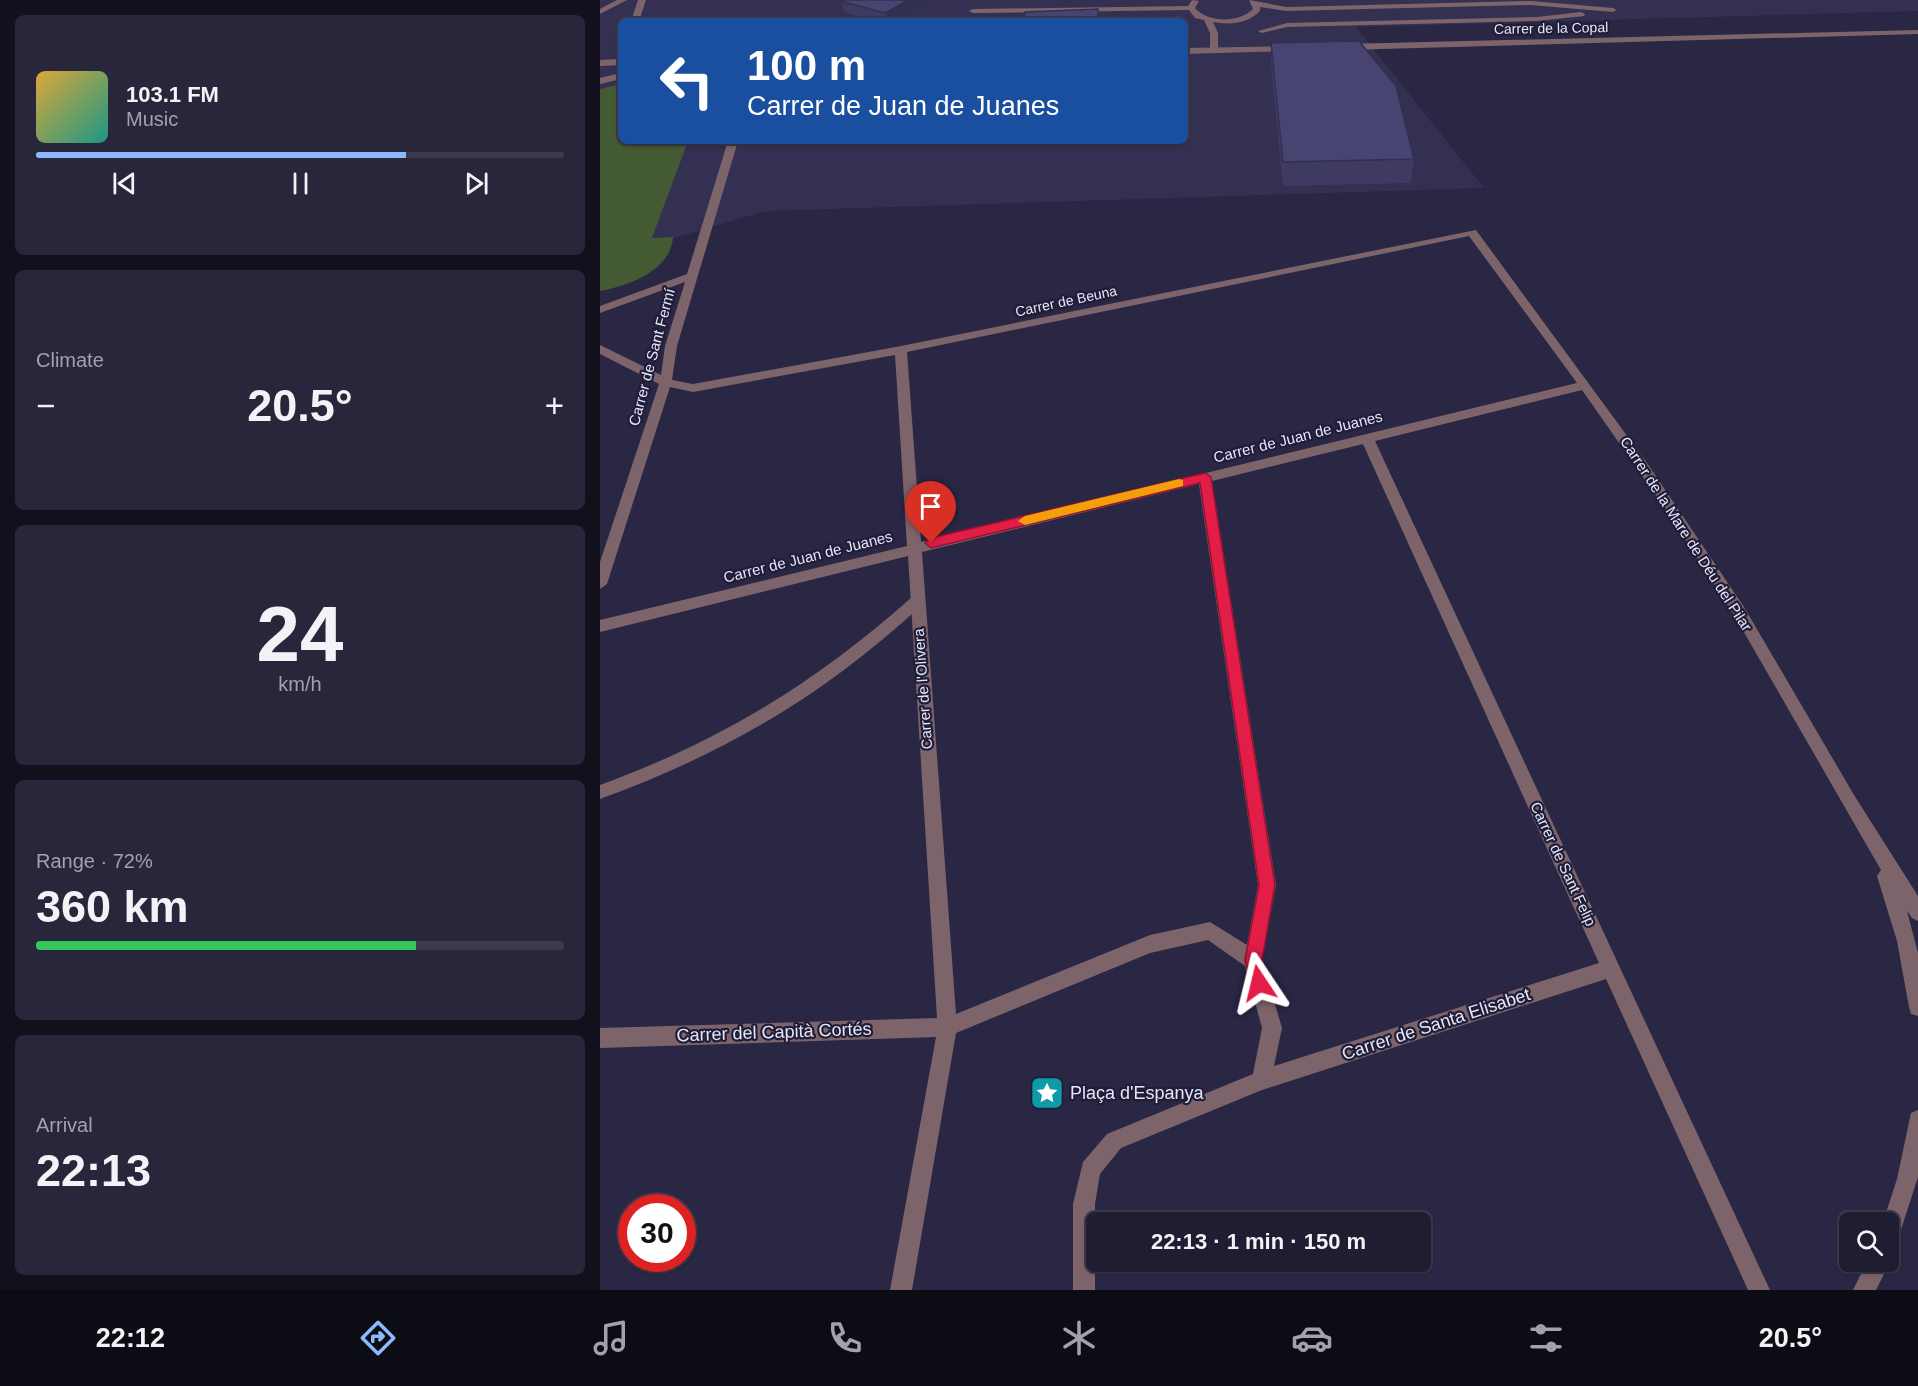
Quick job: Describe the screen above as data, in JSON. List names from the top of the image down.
{
  "streets": {
    "street": [
      "Carrer de la Copal",
      "Carrer de Beuna",
      "Carrer de Sant Fermí",
      "Carrer de Juan de Juanes",
      "Carrer de la Mare de Déu del Pilar",
      "Carrer de l'Olivera",
      "Carrer de Sant Felip",
      "Carrer de Santa Elisabet",
      "Carrer del Capità Cortés"
    ]
  },
  "crossings": [
    ["Carrer de Beuna", "Carrer de Sant Fermí"],
    ["Carrer de Beuna", "Carrer de la Mare de Déu del Pilar"],
    ["Carrer de Beuna", "Carrer de l'Olivera"],
    ["Carrer de Juan de Juanes", "Carrer de la Mare de Déu del Pilar"],
    ["Carrer de Juan de Juanes", "Carrer de l'Olivera"],
    ["Carrer de Juan de Juanes", "Carrer de Sant Felip"],
    ["Carrer de l'Olivera", "Carrer del Capità Cortés"],
    ["Carrer de Sant Felip", "Carrer de Santa Elisabet"]
  ],
  "places": {
    "place": ["Plaça d'Espanya"]
  },
  "page": {
    "turn": ["100 m", "Carrer de Juan de Juanes"],
    "song": ["103.1 FM", "Music"],
    "tile": [
      "Climate",
      ["24", "km/h"],
      ["Range · 72%", "360 km"],
      ["Arrival", "22:13"]
    ],
    "heat": ["−", "20.5°", "+"],
    "limit": "30",
    "trip": "22:13 · 1 min · 150 m",
    "tabs": ["22:12", "20.5°"]
  }
}
